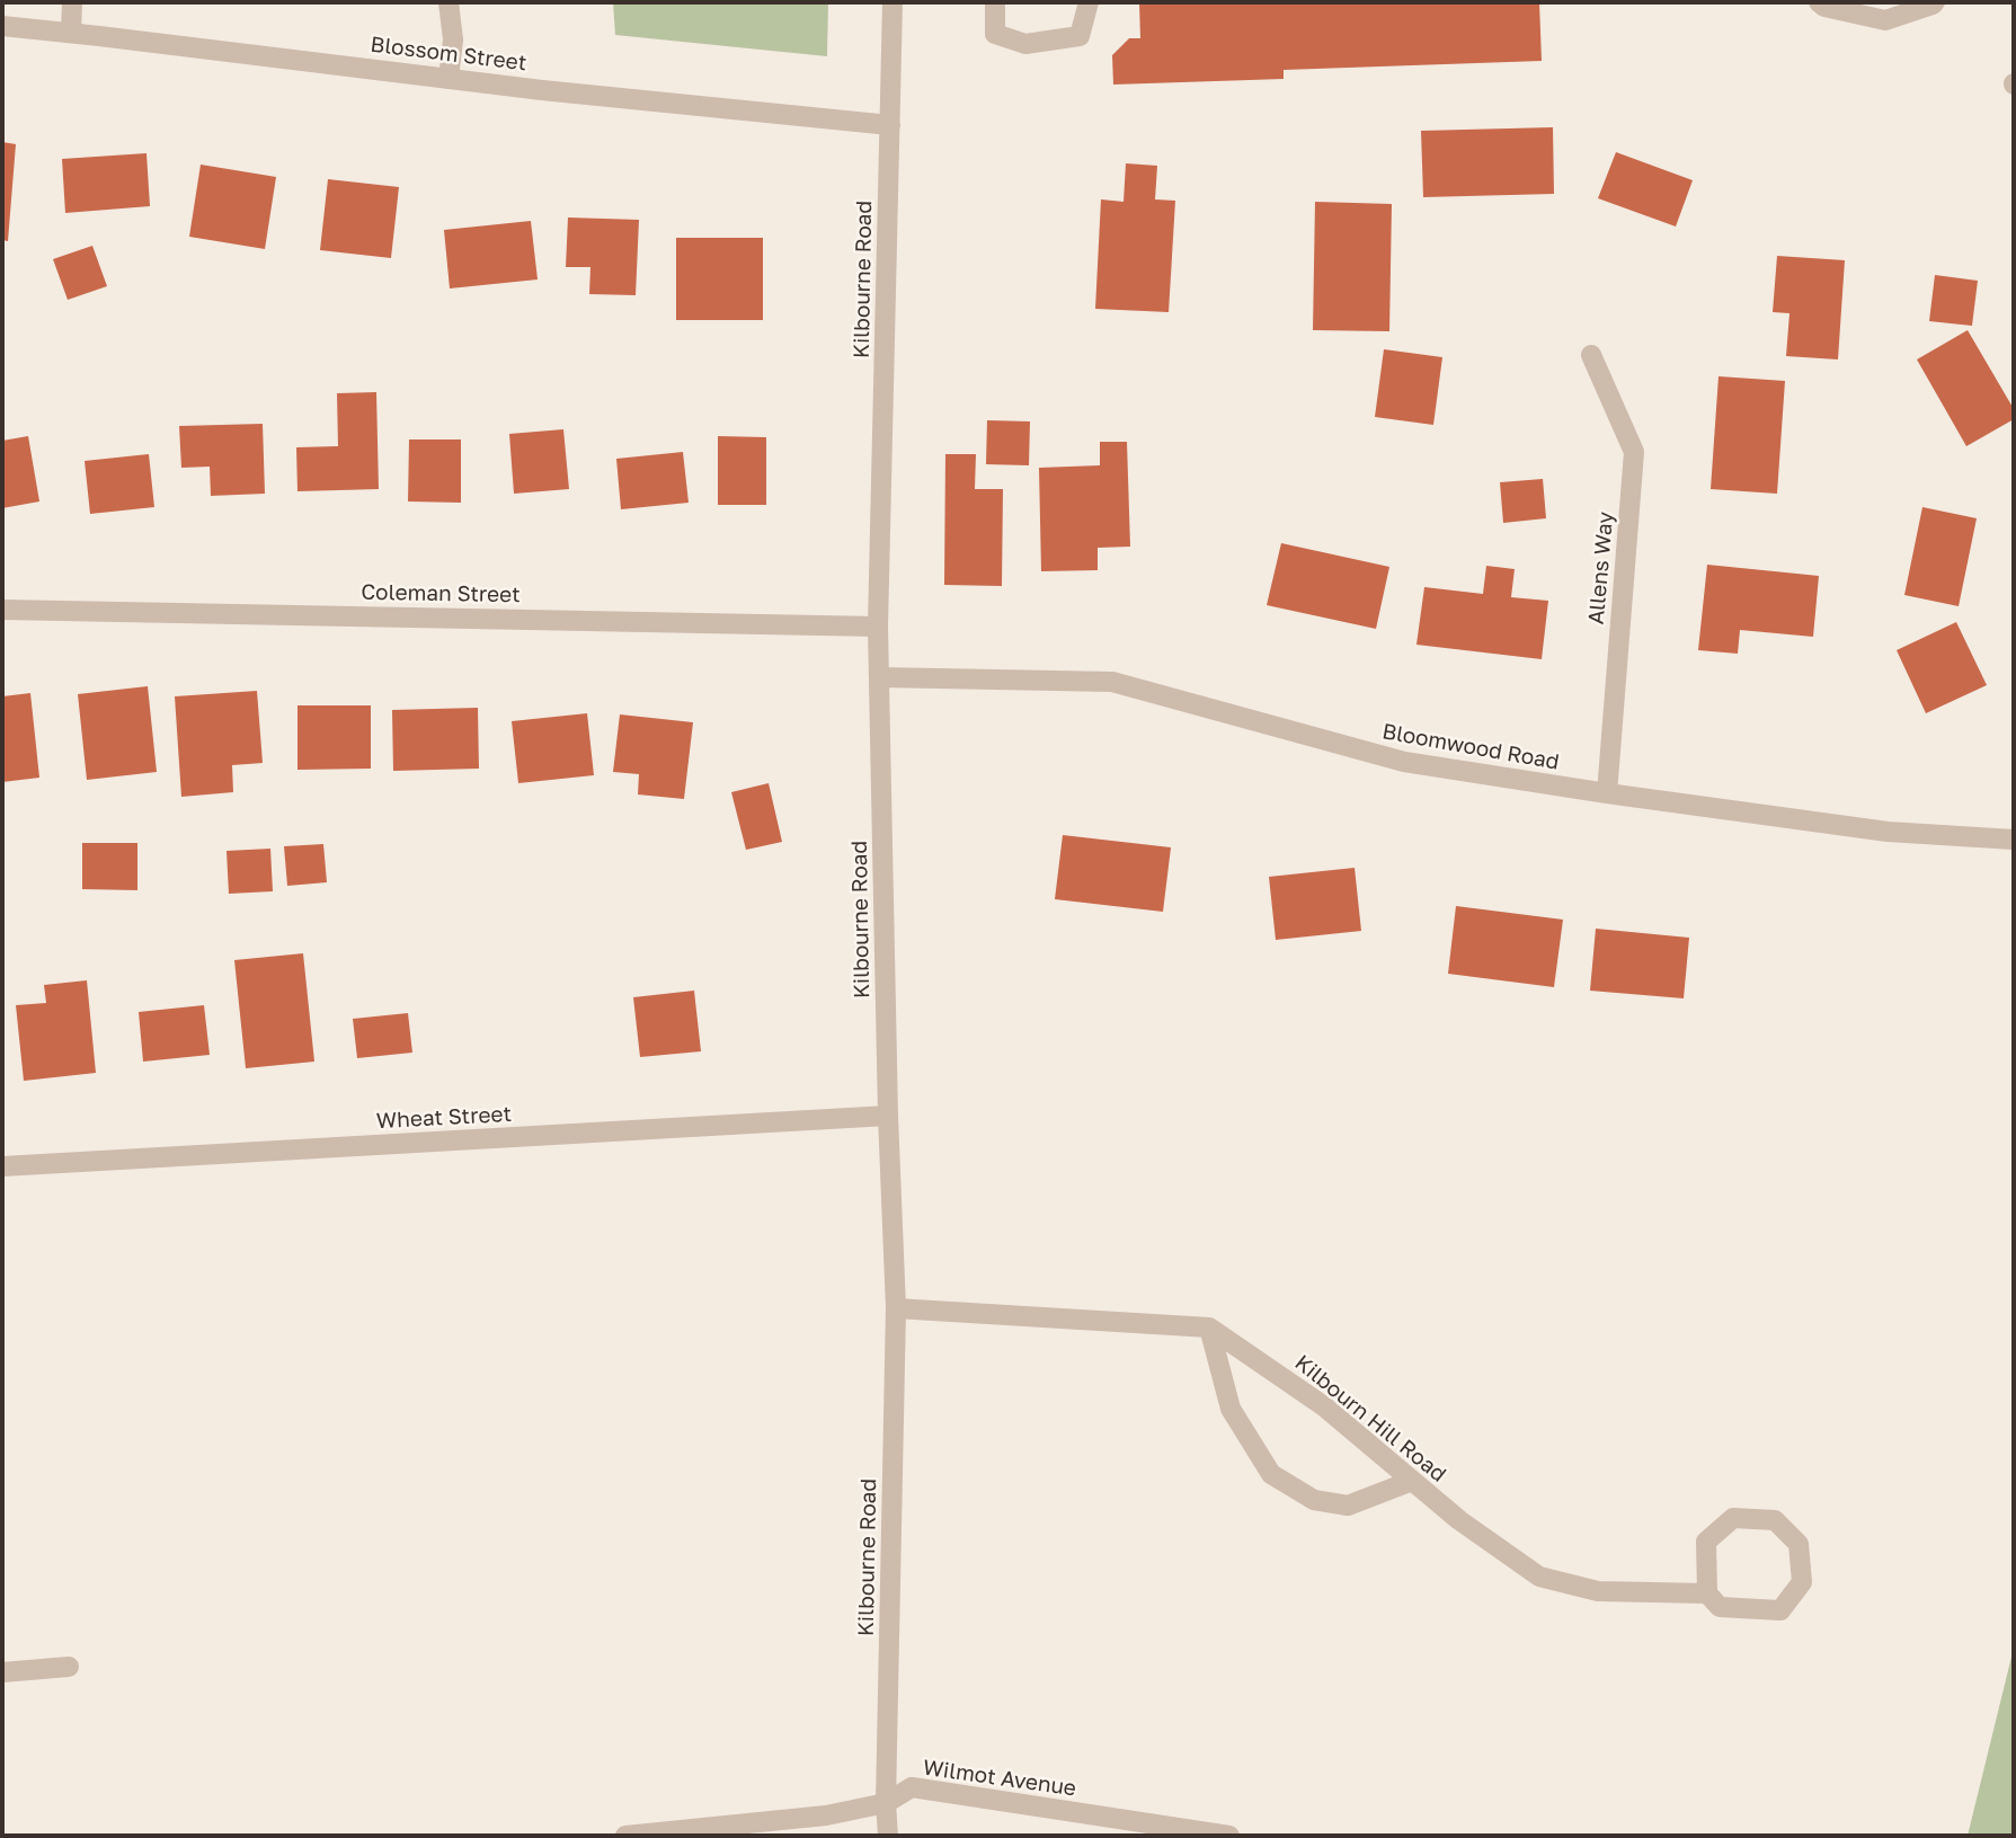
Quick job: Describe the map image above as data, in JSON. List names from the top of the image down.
{
  "streets": {
    "street": [
      "Blossom Street",
      "Kilbourne Road",
      "Allens Way",
      "Coleman Street",
      "Bloomwood Road",
      "Wheat Street",
      "Kilbourn Hill Road",
      "Wilmot Avenue"
    ]
  },
  "crossings": [
    ["Blossom Street", "Kilbourne Road"],
    ["Kilbourne Road", "Coleman Street"],
    ["Kilbourne Road", "Bloomwood Road"],
    ["Kilbourne Road", "Wheat Street"],
    ["Kilbourne Road", "Wilmot Avenue"],
    ["Allens Way", "Bloomwood Road"]
  ]
}
